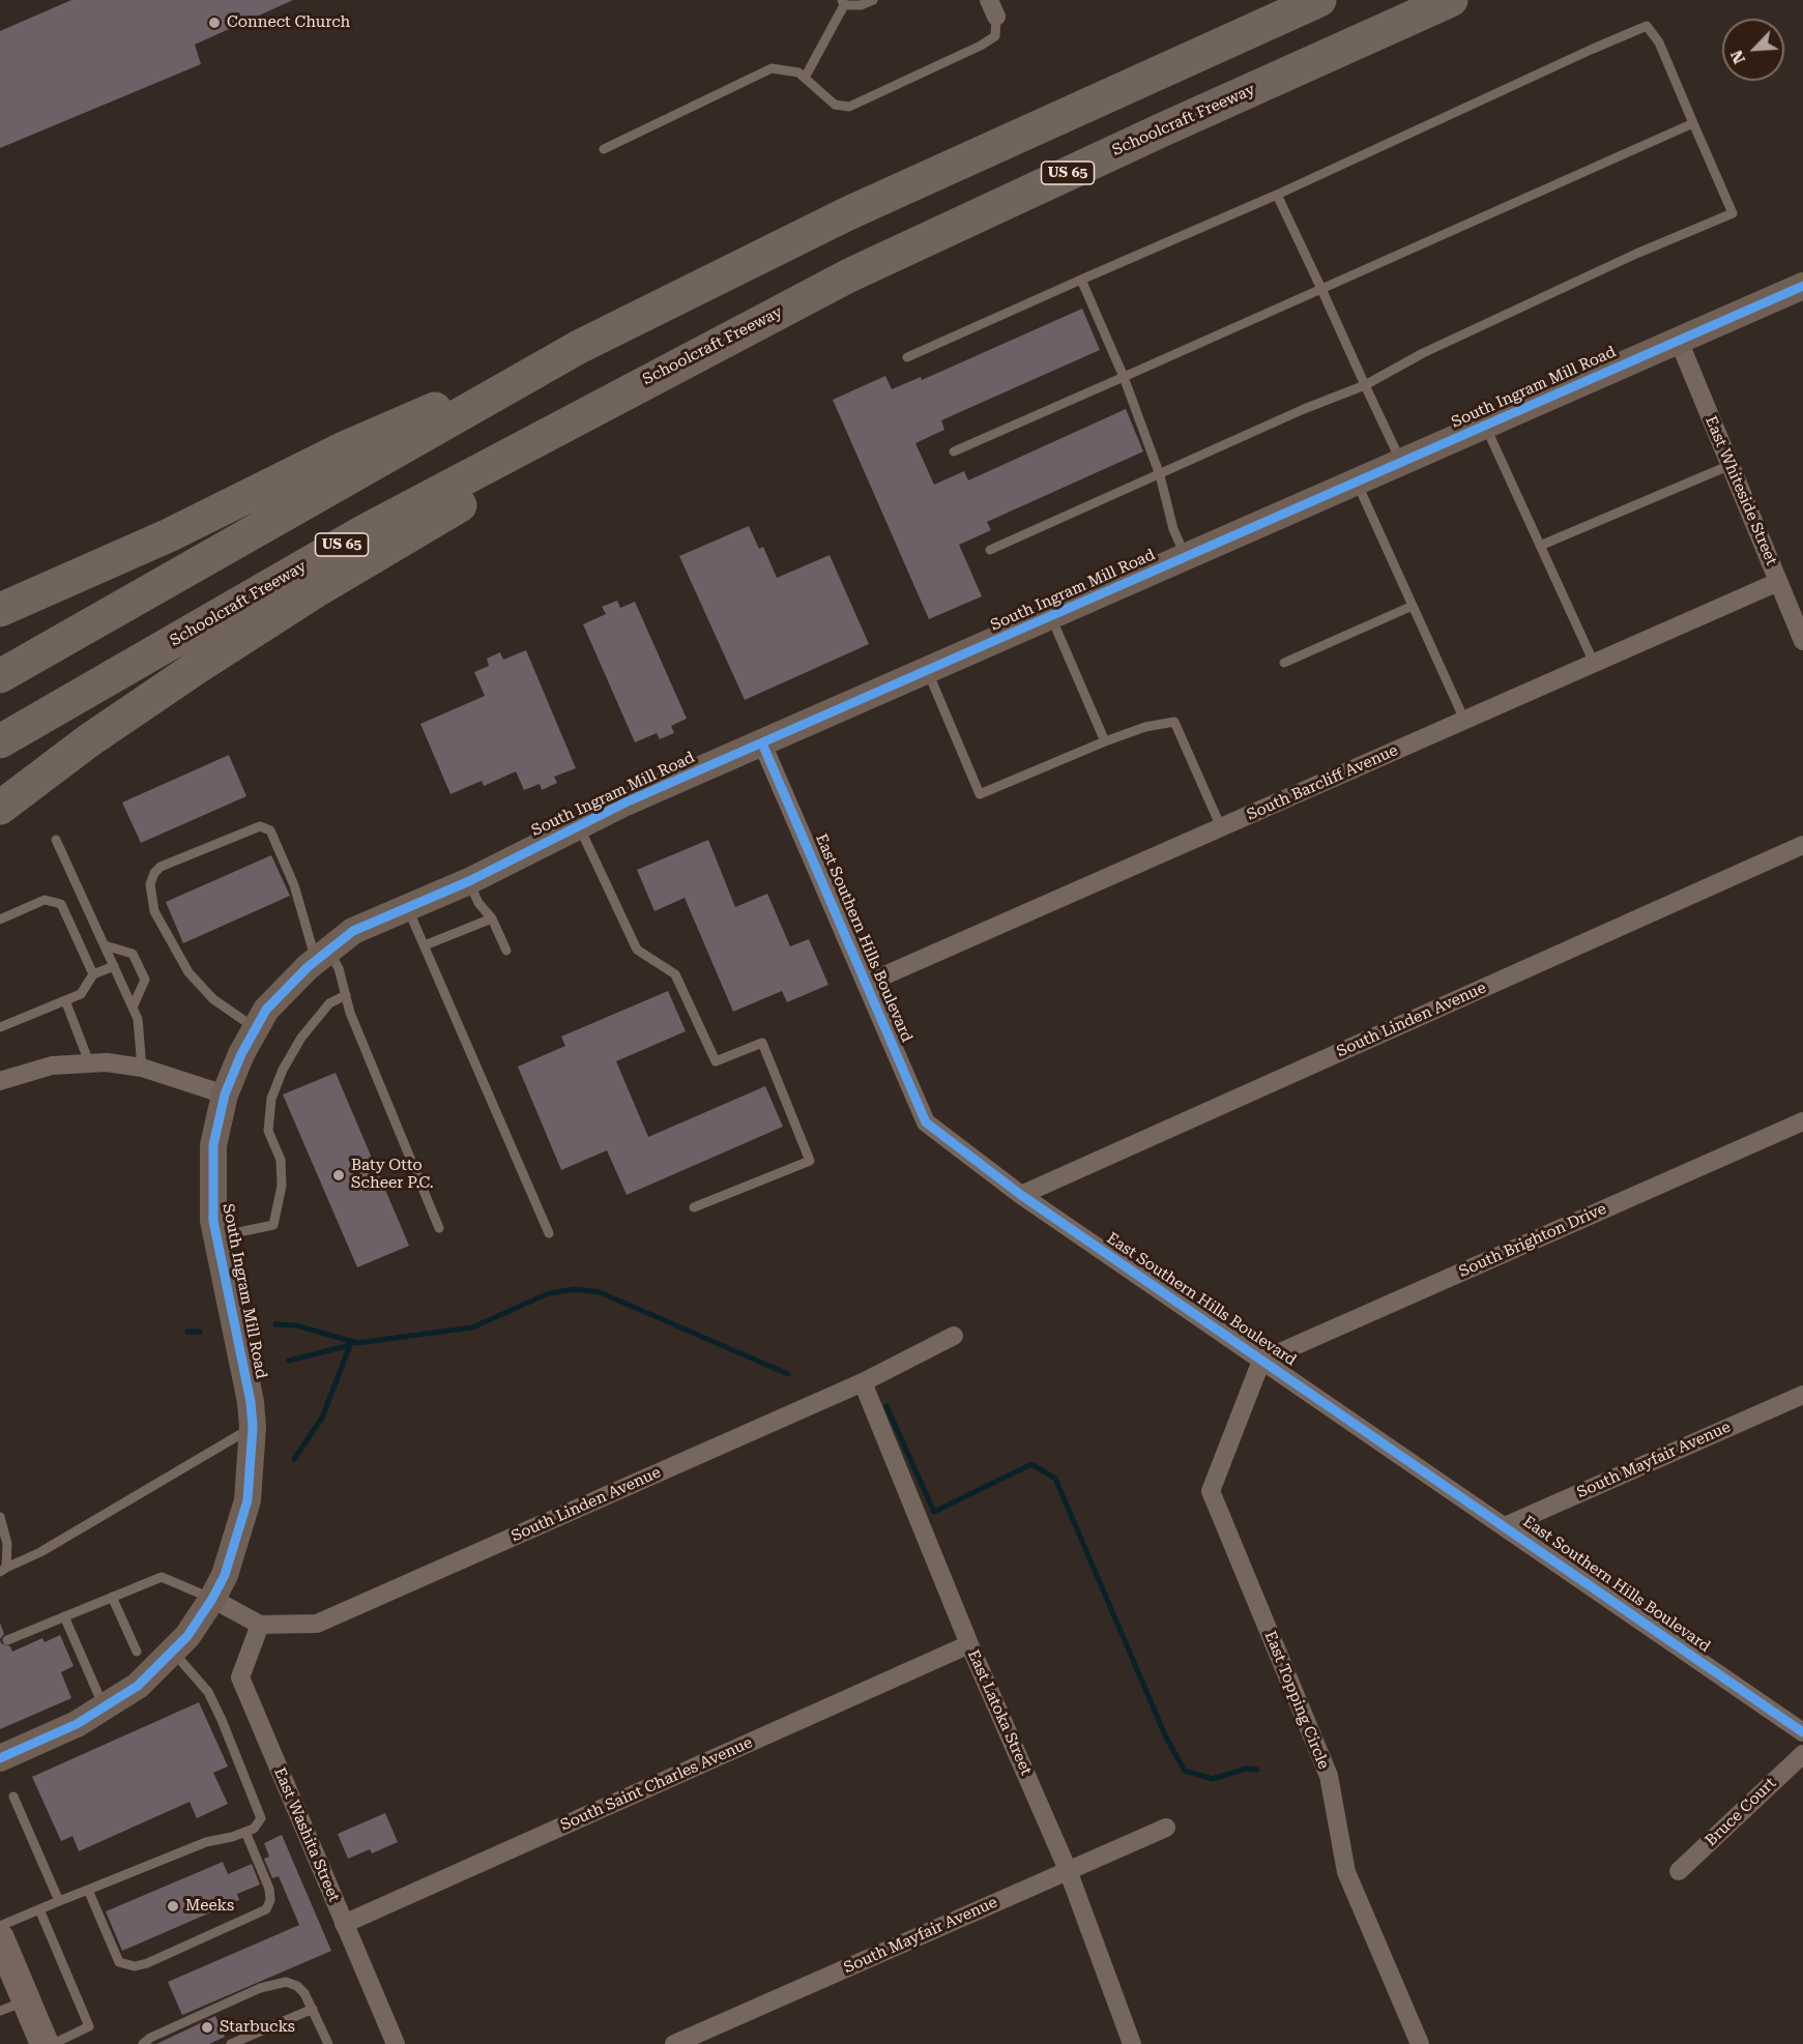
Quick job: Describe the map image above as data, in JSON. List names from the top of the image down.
{
  "streets": {
    "highway": ["Schoolcraft Freeway", "US 65"],
    "street": [
      "South Ingram Mill Road",
      "East Whiteside Street",
      "South Barcliff Avenue",
      "East Southern Hills Boulevard",
      "South Linden Avenue",
      "South Brighton Drive",
      "South Mayfair Avenue",
      "East Topping Circle",
      "East Latoka Street",
      "South Saint Charles Avenue",
      "Bruce Court",
      "East Washita Street"
    ]
  },
  "crossings": [
    ["South Ingram Mill Road", "East Whiteside Street"],
    ["South Ingram Mill Road", "East Southern Hills Boulevard"],
    ["South Ingram Mill Road", "South Linden Avenue"],
    ["East Whiteside Street", "South Barcliff Avenue"],
    ["South Barcliff Avenue", "East Southern Hills Boulevard"],
    ["East Southern Hills Boulevard", "South Linden Avenue"],
    ["East Southern Hills Boulevard", "South Brighton Drive"],
    ["East Southern Hills Boulevard", "South Mayfair Avenue"],
    ["East Southern Hills Boulevard", "East Topping Circle"],
    ["South Linden Avenue", "East Latoka Street"],
    ["South Linden Avenue", "East Washita Street"],
    ["South Brighton Drive", "East Topping Circle"],
    ["South Mayfair Avenue", "East Latoka Street"],
    ["East Latoka Street", "South Saint Charles Avenue"],
    ["South Saint Charles Avenue", "East Washita Street"]
  ],
  "places": [
    "Connect Church",
    "Baty Otto Scheer P.C.",
    "Meeks",
    "Starbucks"
  ],
  "north": "bottom left"
}
